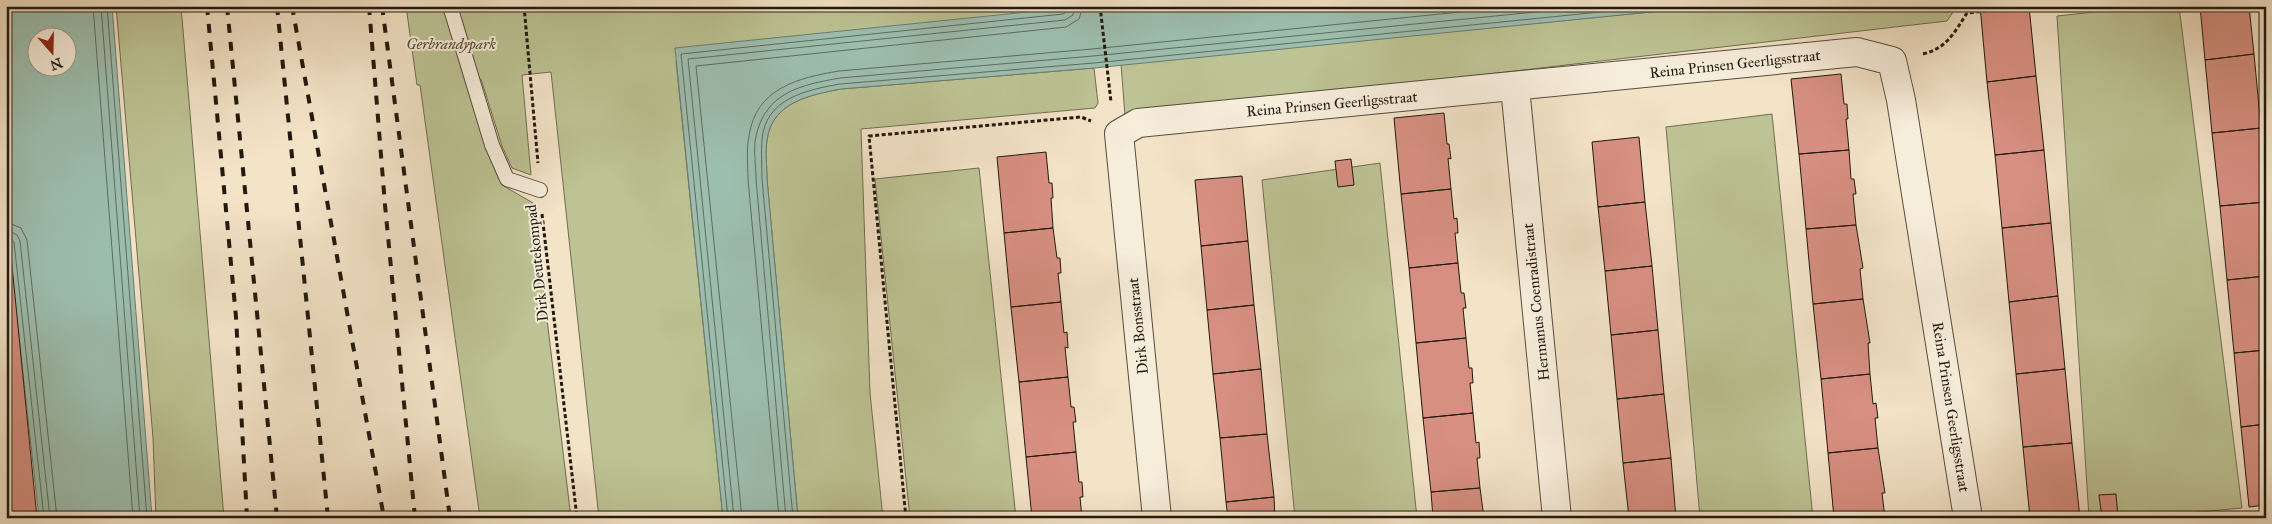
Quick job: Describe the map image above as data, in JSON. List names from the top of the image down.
{
  "streets": {
    "street": ["Reina Prinsen Geerligsstraat", "Hermanus Coenradistraat", "Dirk Bonsstraat"],
    "path": ["Dirk Deutekompad"]
  },
  "crossings": [
    ["Reina Prinsen Geerligsstraat", "Hermanus Coenradistraat"],
    ["Reina Prinsen Geerligsstraat", "Dirk Bonsstraat"]
  ],
  "parks": ["Gerbrandypark"],
  "north": "bottom"
}
